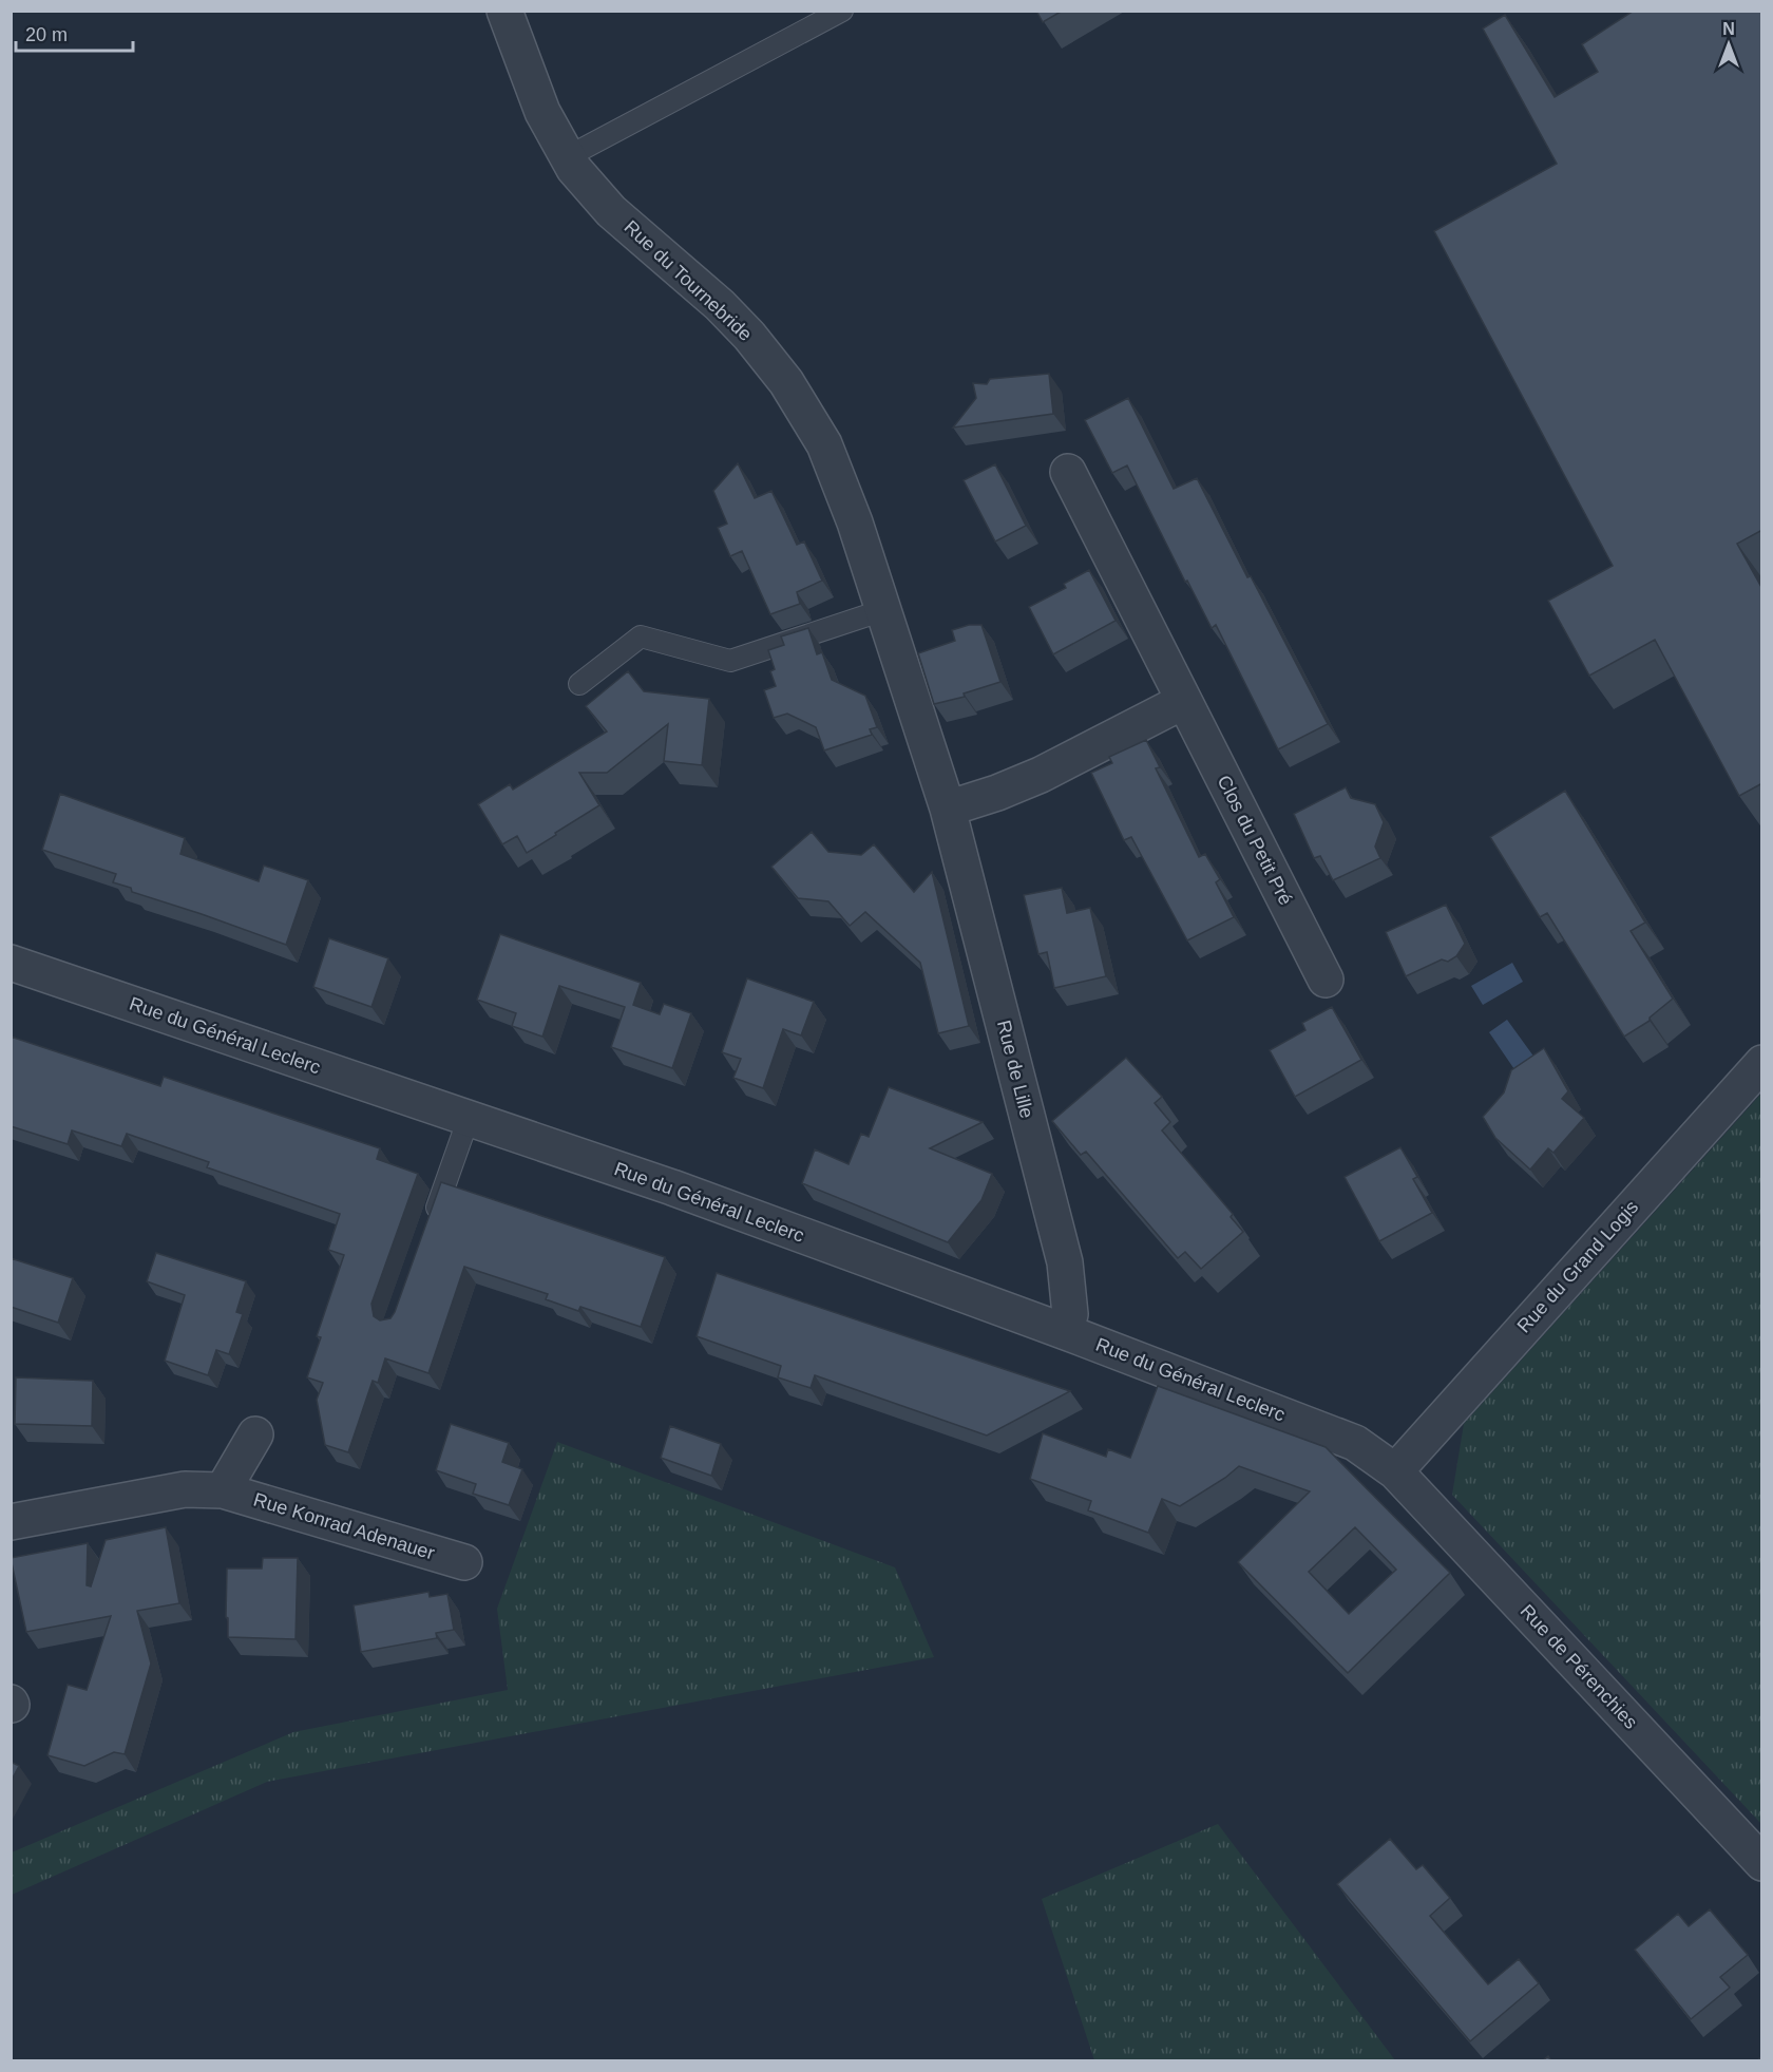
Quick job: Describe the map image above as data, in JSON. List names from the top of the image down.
{
  "streets": {
    "street": [
      "Rue du Tournebride",
      "Clos du Petit Pré",
      "Rue du Général Leclerc",
      "Rue de Lille",
      "Rue du Grand Logis",
      "Rue Konrad Adenauer",
      "Rue de Pérenchies"
    ]
  },
  "crossings": [
    ["Rue du Tournebride", "Rue de Lille"],
    ["Rue du Général Leclerc", "Rue de Lille"],
    ["Rue du Général Leclerc", "Rue du Grand Logis"],
    ["Rue du Général Leclerc", "Rue de Pérenchies"],
    ["Rue du Grand Logis", "Rue de Pérenchies"]
  ],
  "scale_bar": "20 m",
  "north": "top"
}
